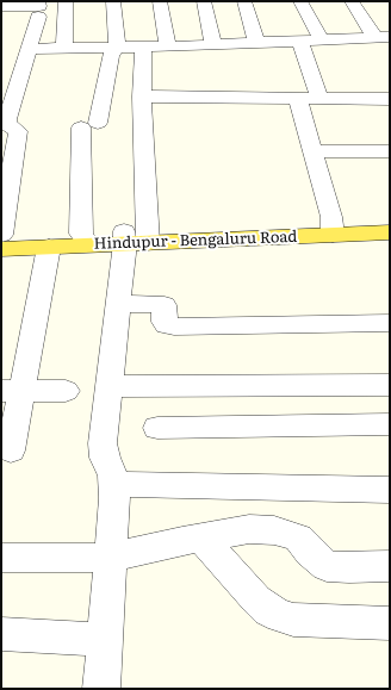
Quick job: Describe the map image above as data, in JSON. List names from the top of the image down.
{
  "streets": {
    "main road": ["Hindupur - Bengaluru Road"]
  }
}
